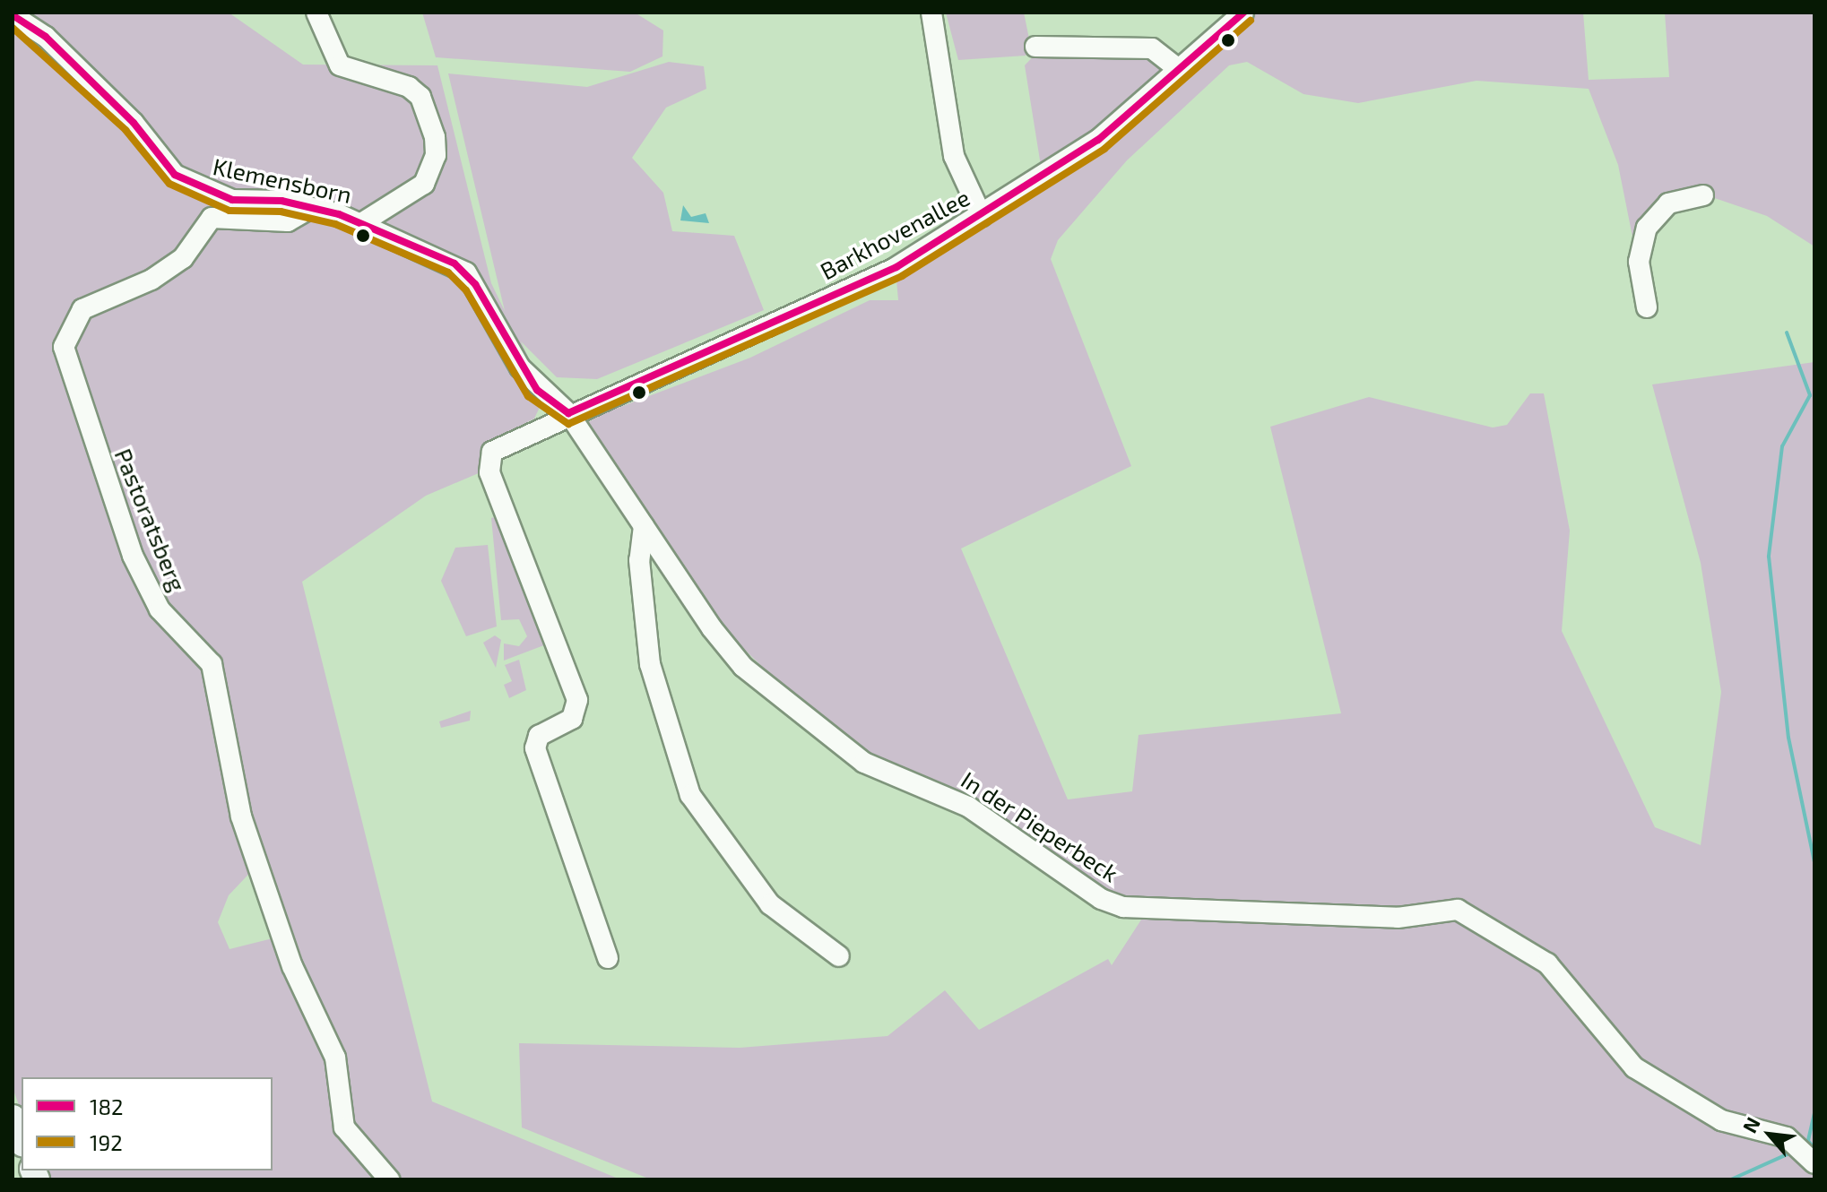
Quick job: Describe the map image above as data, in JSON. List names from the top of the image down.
{
  "streets": {
    "street": [
      "Klemensborn",
      "Barkhovenallee",
      "Pastoratsberg",
      "In der Pieperbeck"
    ]
  },
  "crossings": [
    ["Klemensborn", "Barkhovenallee"],
    ["Klemensborn", "Pastoratsberg"],
    ["Klemensborn", "In der Pieperbeck"],
    ["Barkhovenallee", "In der Pieperbeck"]
  ],
  "lines": ["transit line 182", "transit line 192"],
  "legend": ["182", "192"],
  "north": "top left"
}
